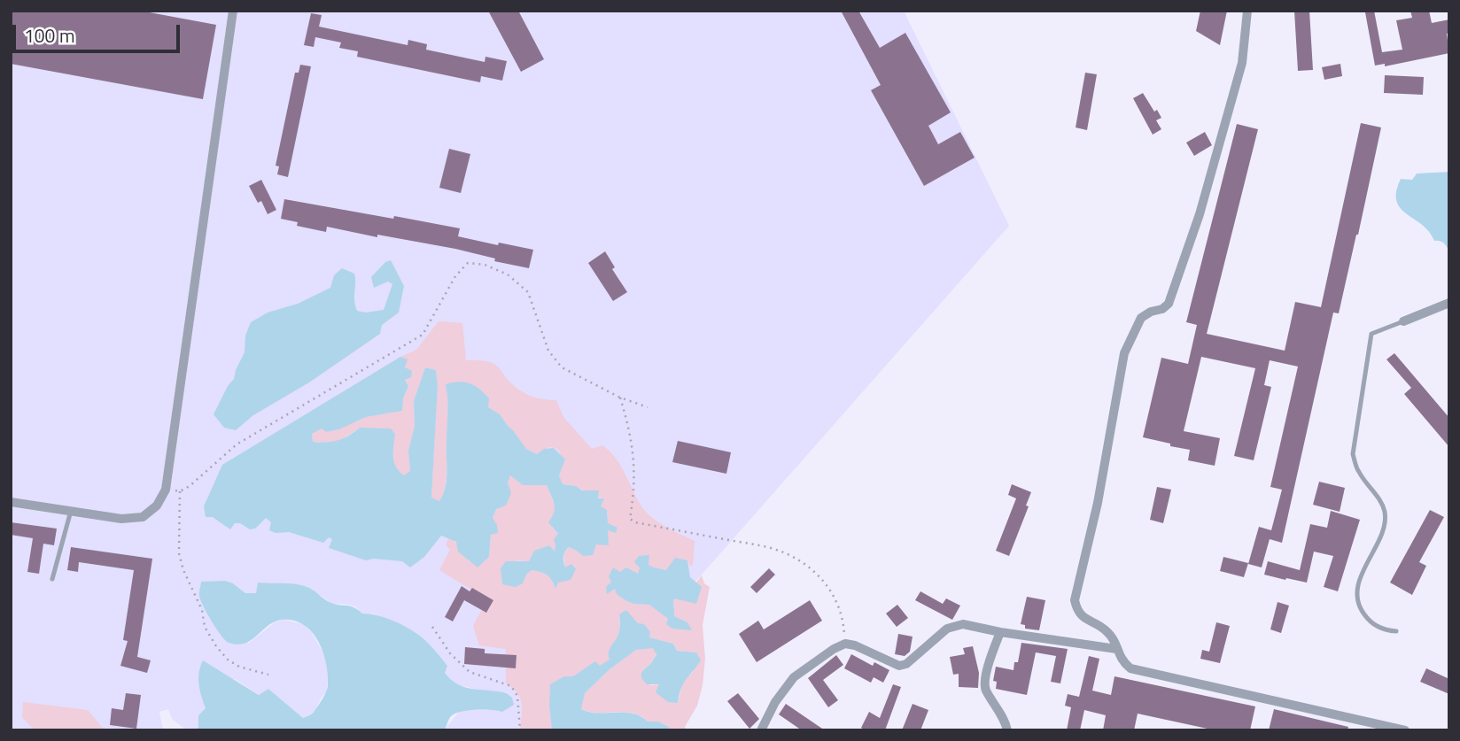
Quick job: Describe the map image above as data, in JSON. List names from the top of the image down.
{
  "scale_bar": "100 m"
}
